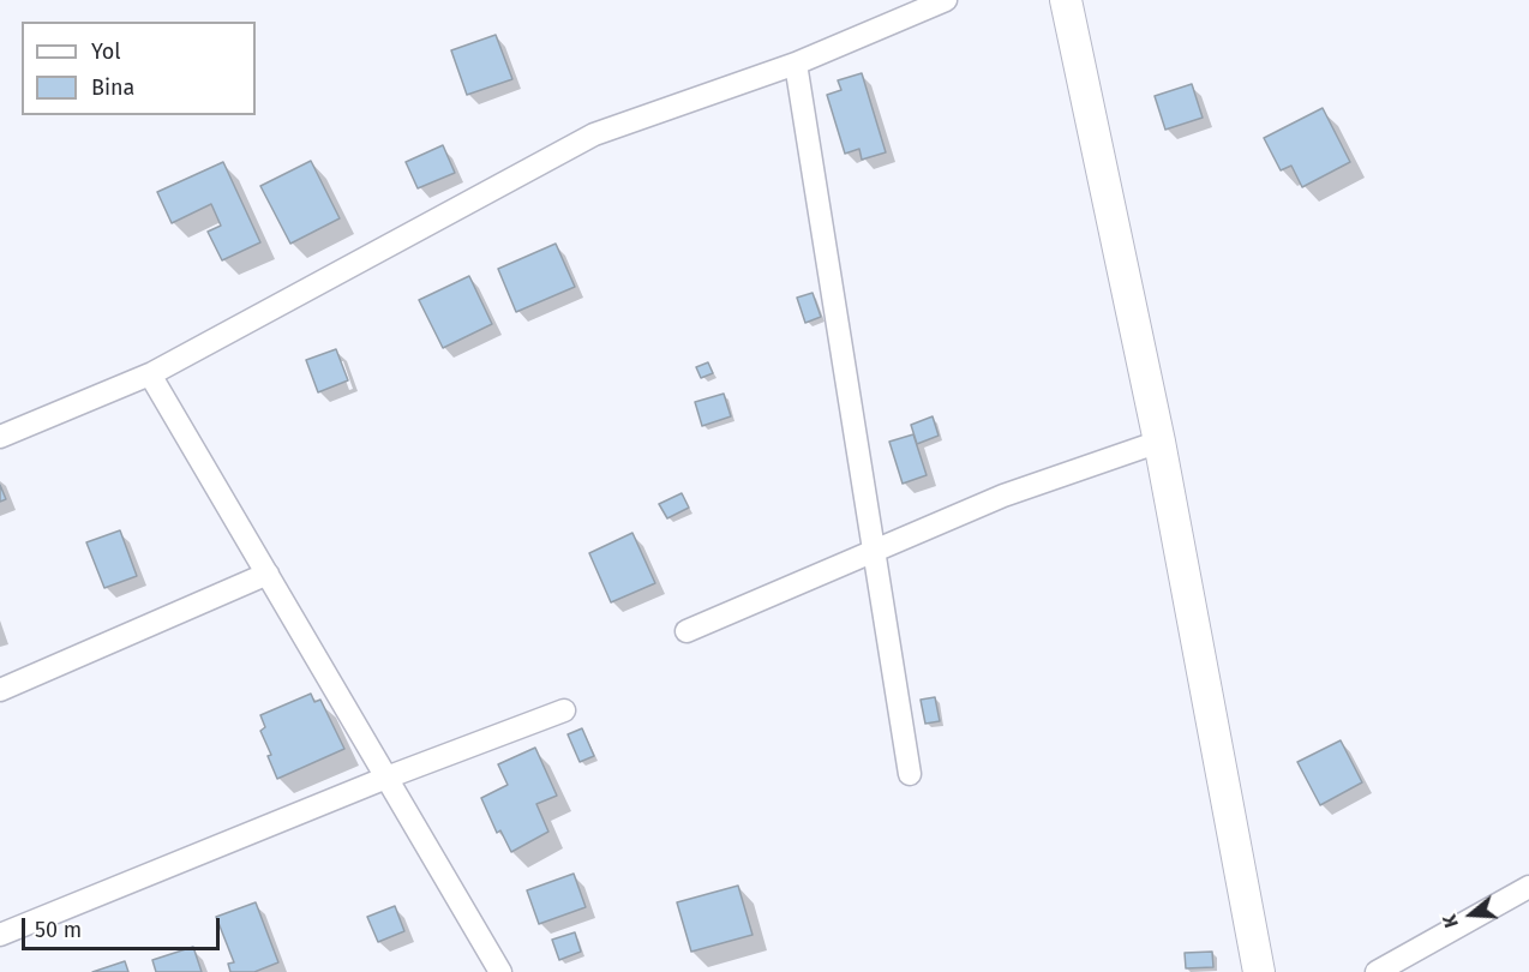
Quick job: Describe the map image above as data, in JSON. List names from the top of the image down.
{
  "legend": ["Yol", "Bina"],
  "scale_bar": "50 m",
  "north": "left"
}
